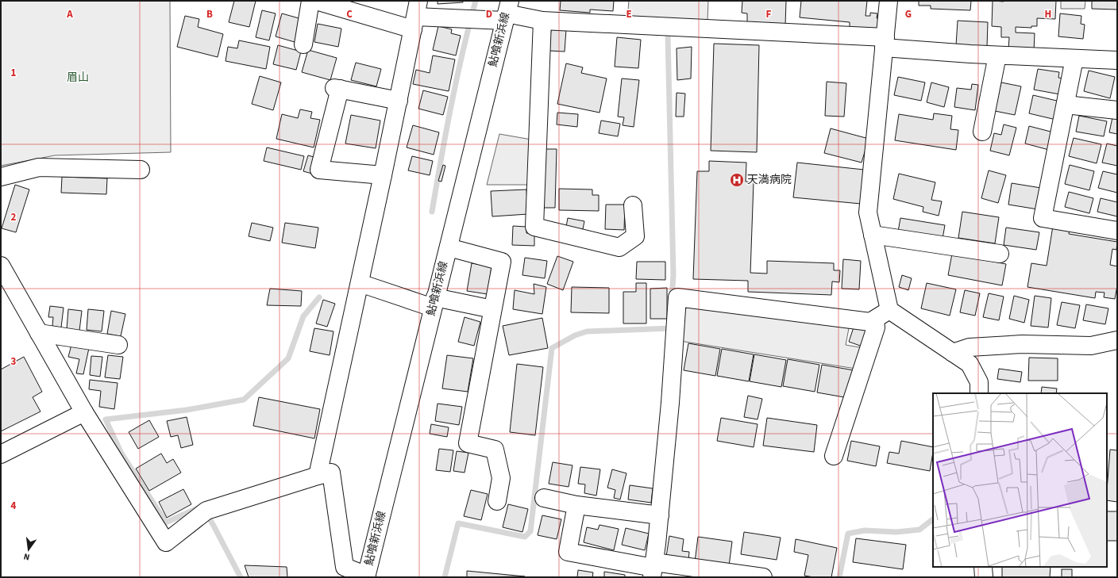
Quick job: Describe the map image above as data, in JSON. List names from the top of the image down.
{
  "streets": {
    "street": ["鮎喰新浜線"]
  },
  "parks": ["眉山"],
  "places": {
    "hospital": ["天満病院"]
  },
  "north": "bottom",
  "grid": {
    "columns": [
      "A",
      "B",
      "C",
      "D",
      "E",
      "F",
      "G",
      "H"
    ],
    "rows": [
      "1",
      "2",
      "3",
      "4"
    ]
  }
}
